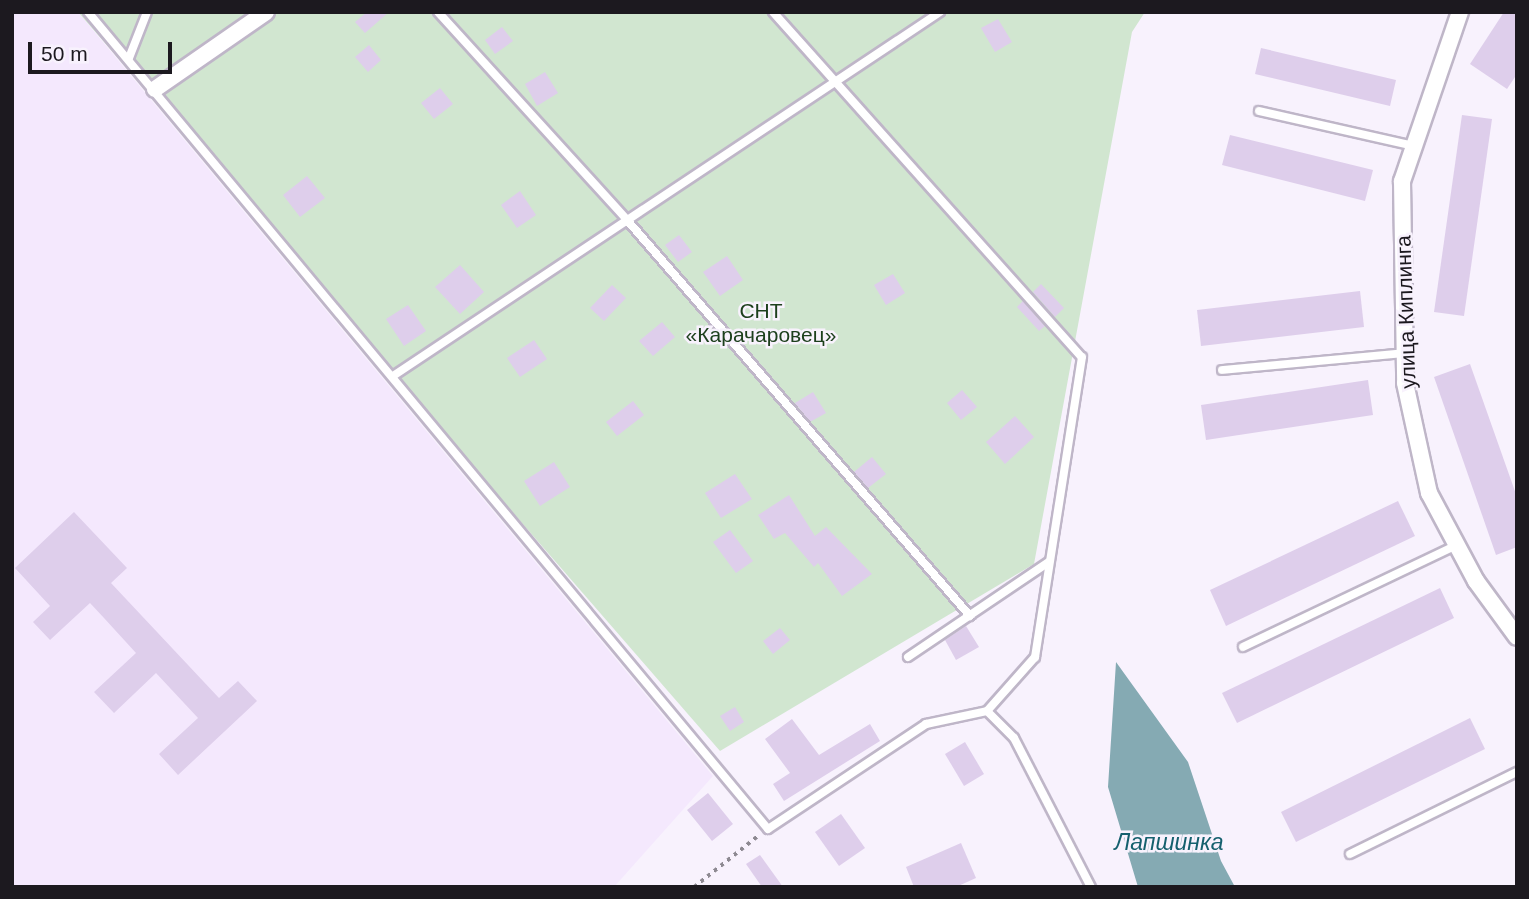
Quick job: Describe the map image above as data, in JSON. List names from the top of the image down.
{
  "streets": {
    "street": ["улица Киплинга"]
  },
  "water": ["Лапшинка"],
  "parks": ["СНТ «Карачаровец»"],
  "scale_bar": "50 m"
}
